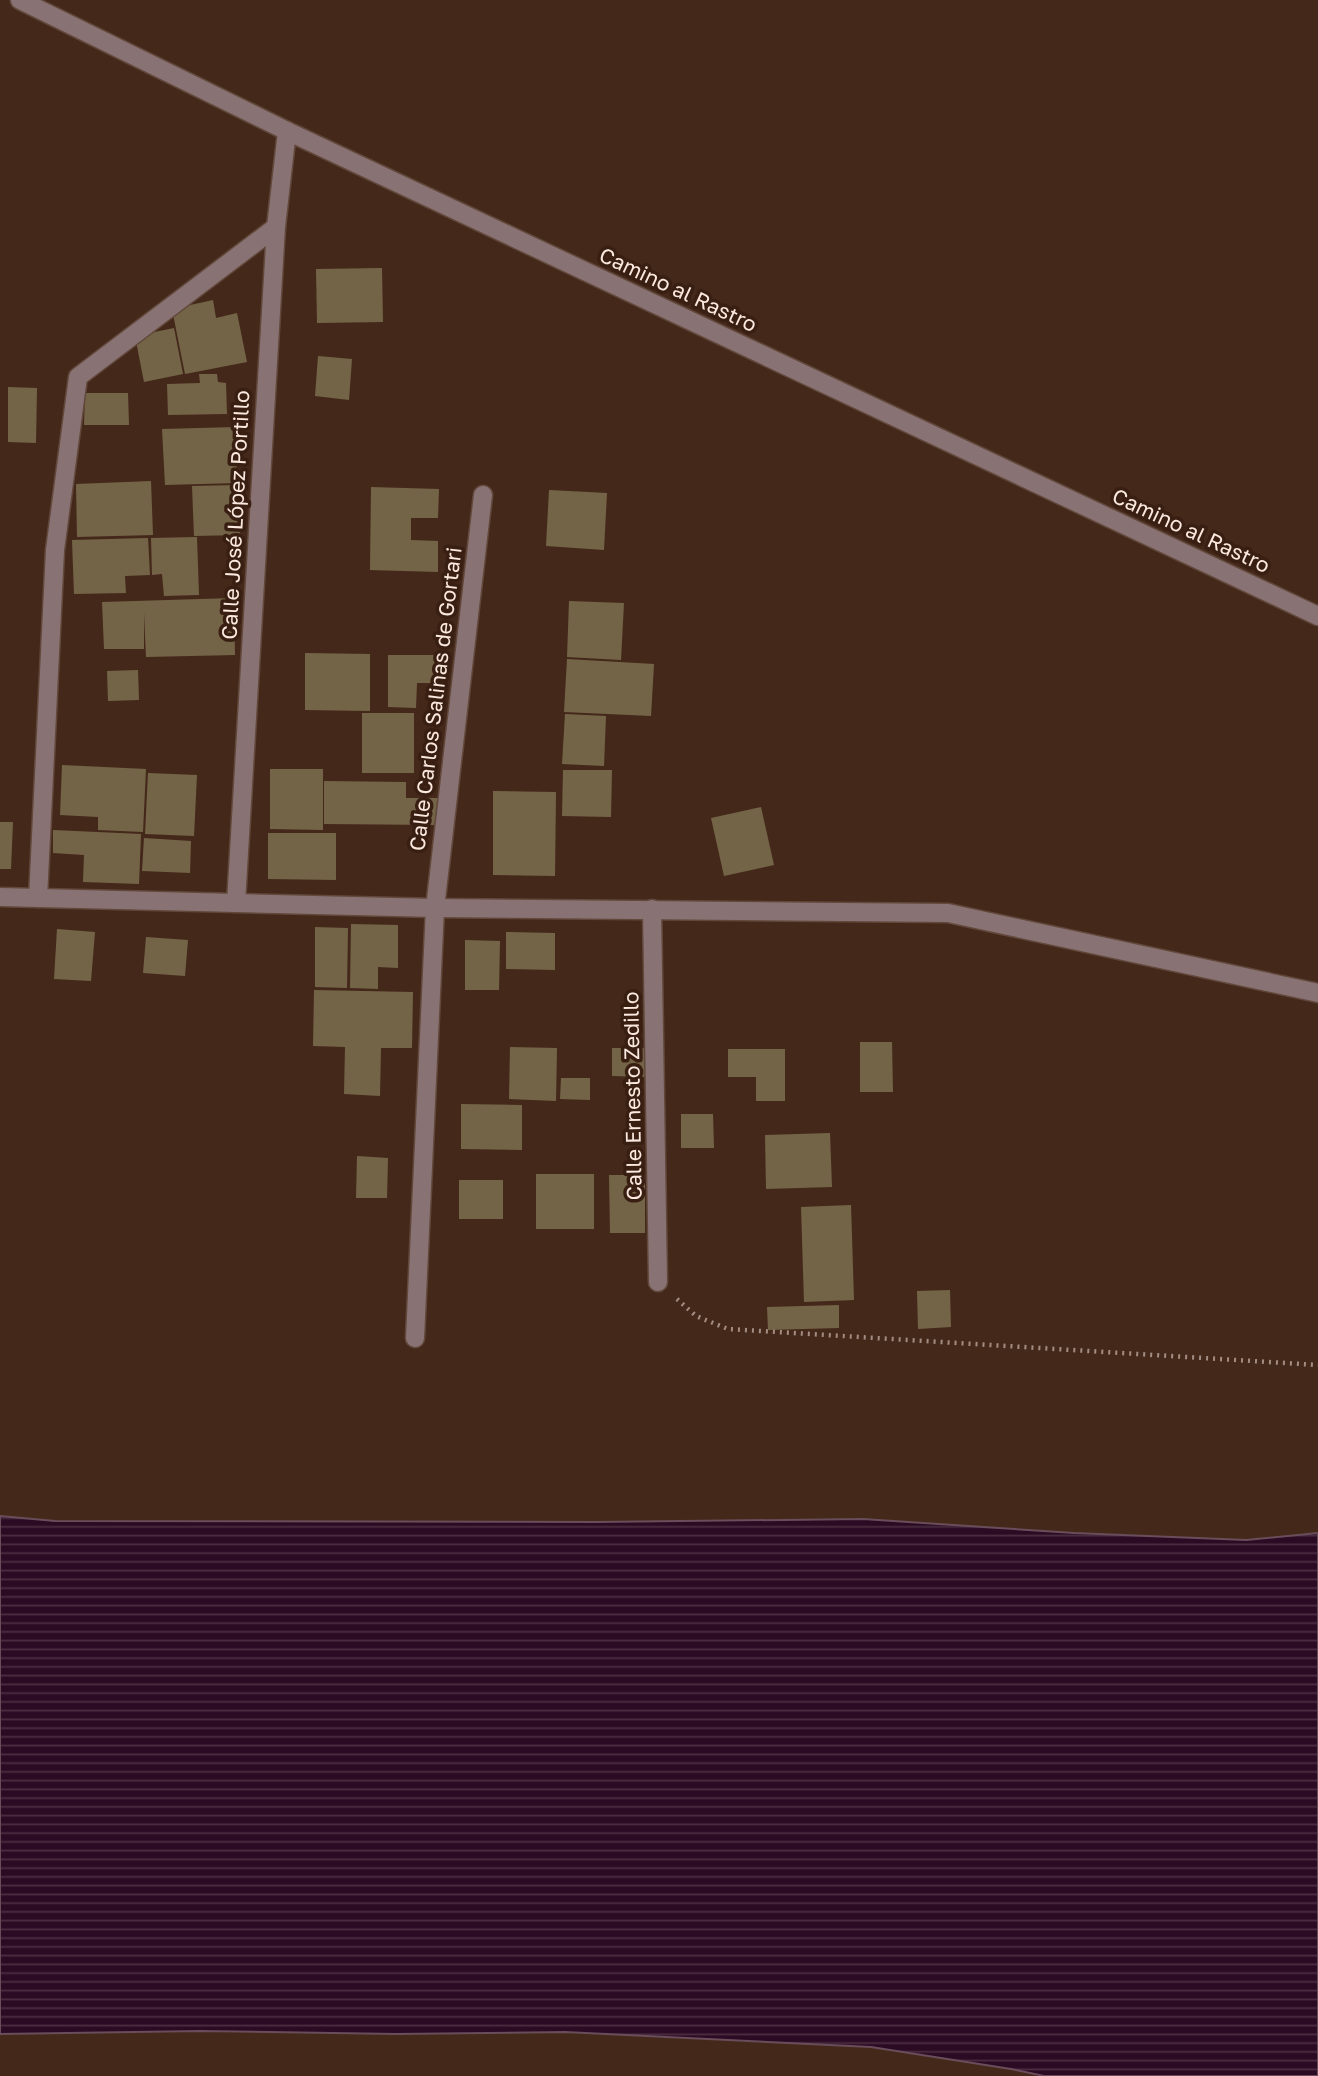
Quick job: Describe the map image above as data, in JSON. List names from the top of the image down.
{
  "streets": {
    "street": [
      "Camino al Rastro",
      "Calle José López Portillo",
      "Calle Carlos Salinas de Gortari",
      "Calle Ernesto Zedillo"
    ]
  },
  "crossings": [
    ["Camino al Rastro", "Calle José López Portillo"]
  ]
}
